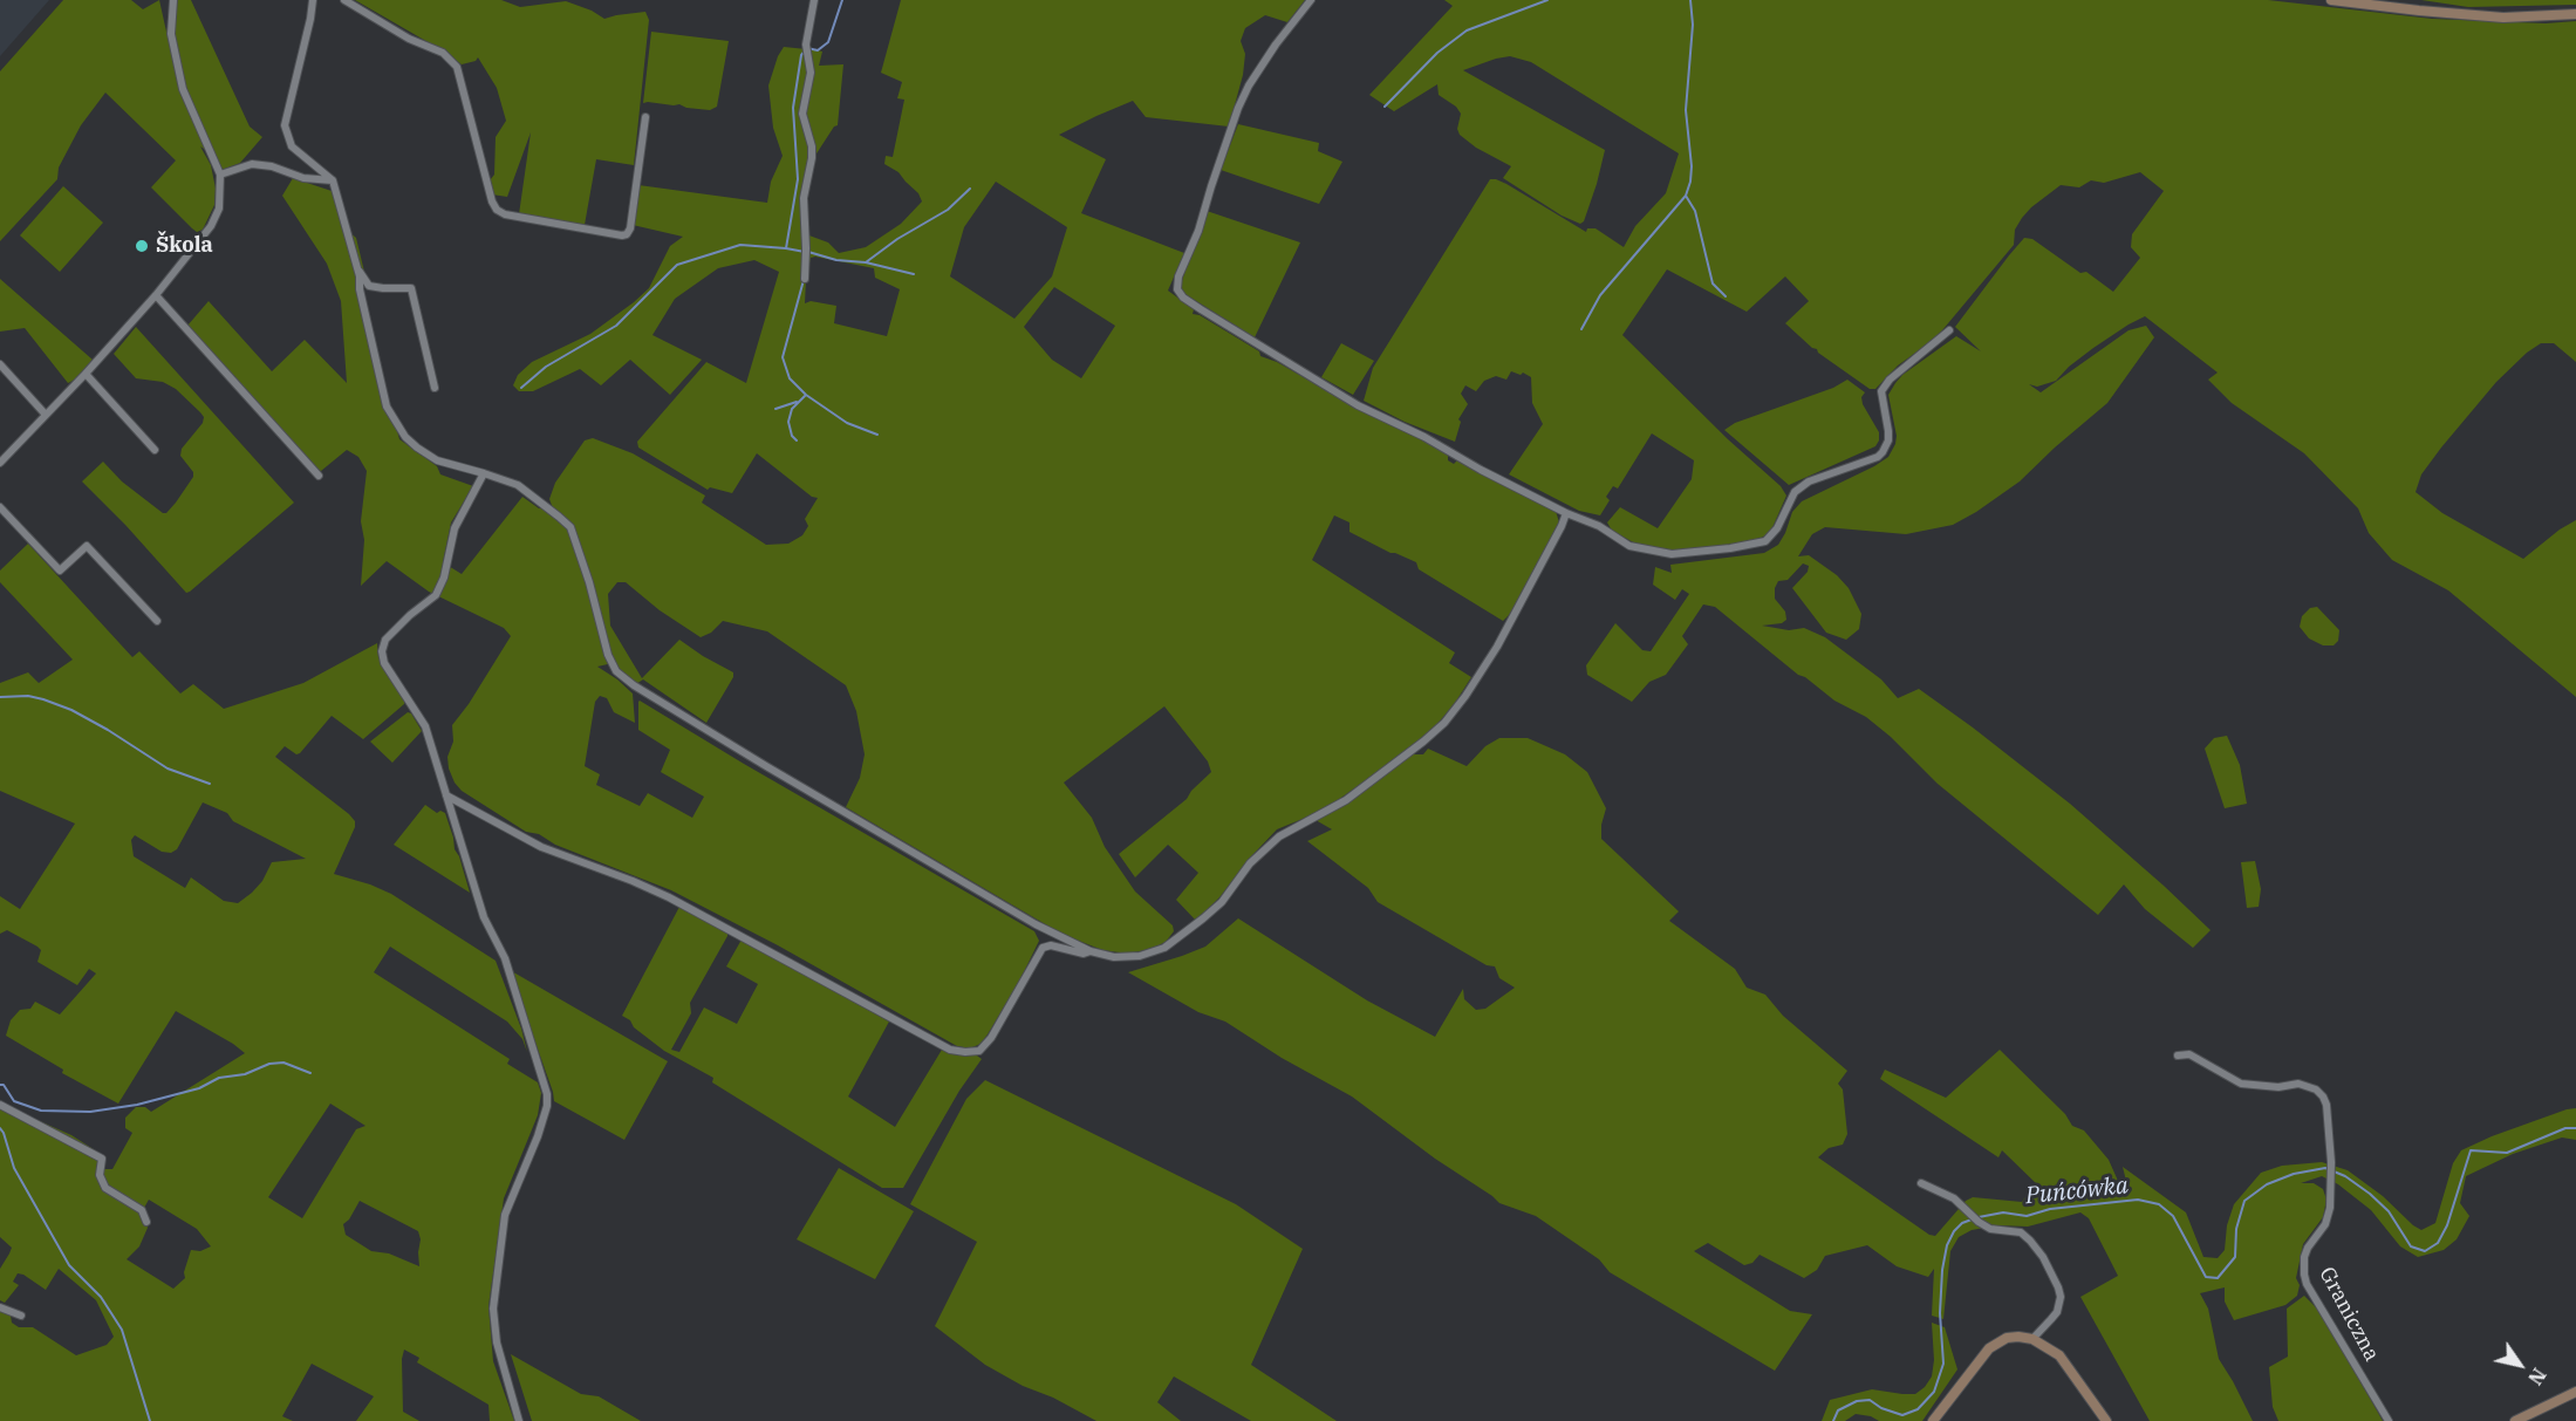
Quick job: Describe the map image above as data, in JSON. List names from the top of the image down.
{
  "streets": {
    "street": ["Graniczna"]
  },
  "water": ["Puńcówka"],
  "places": ["Škola"],
  "north": "bottom right"
}
